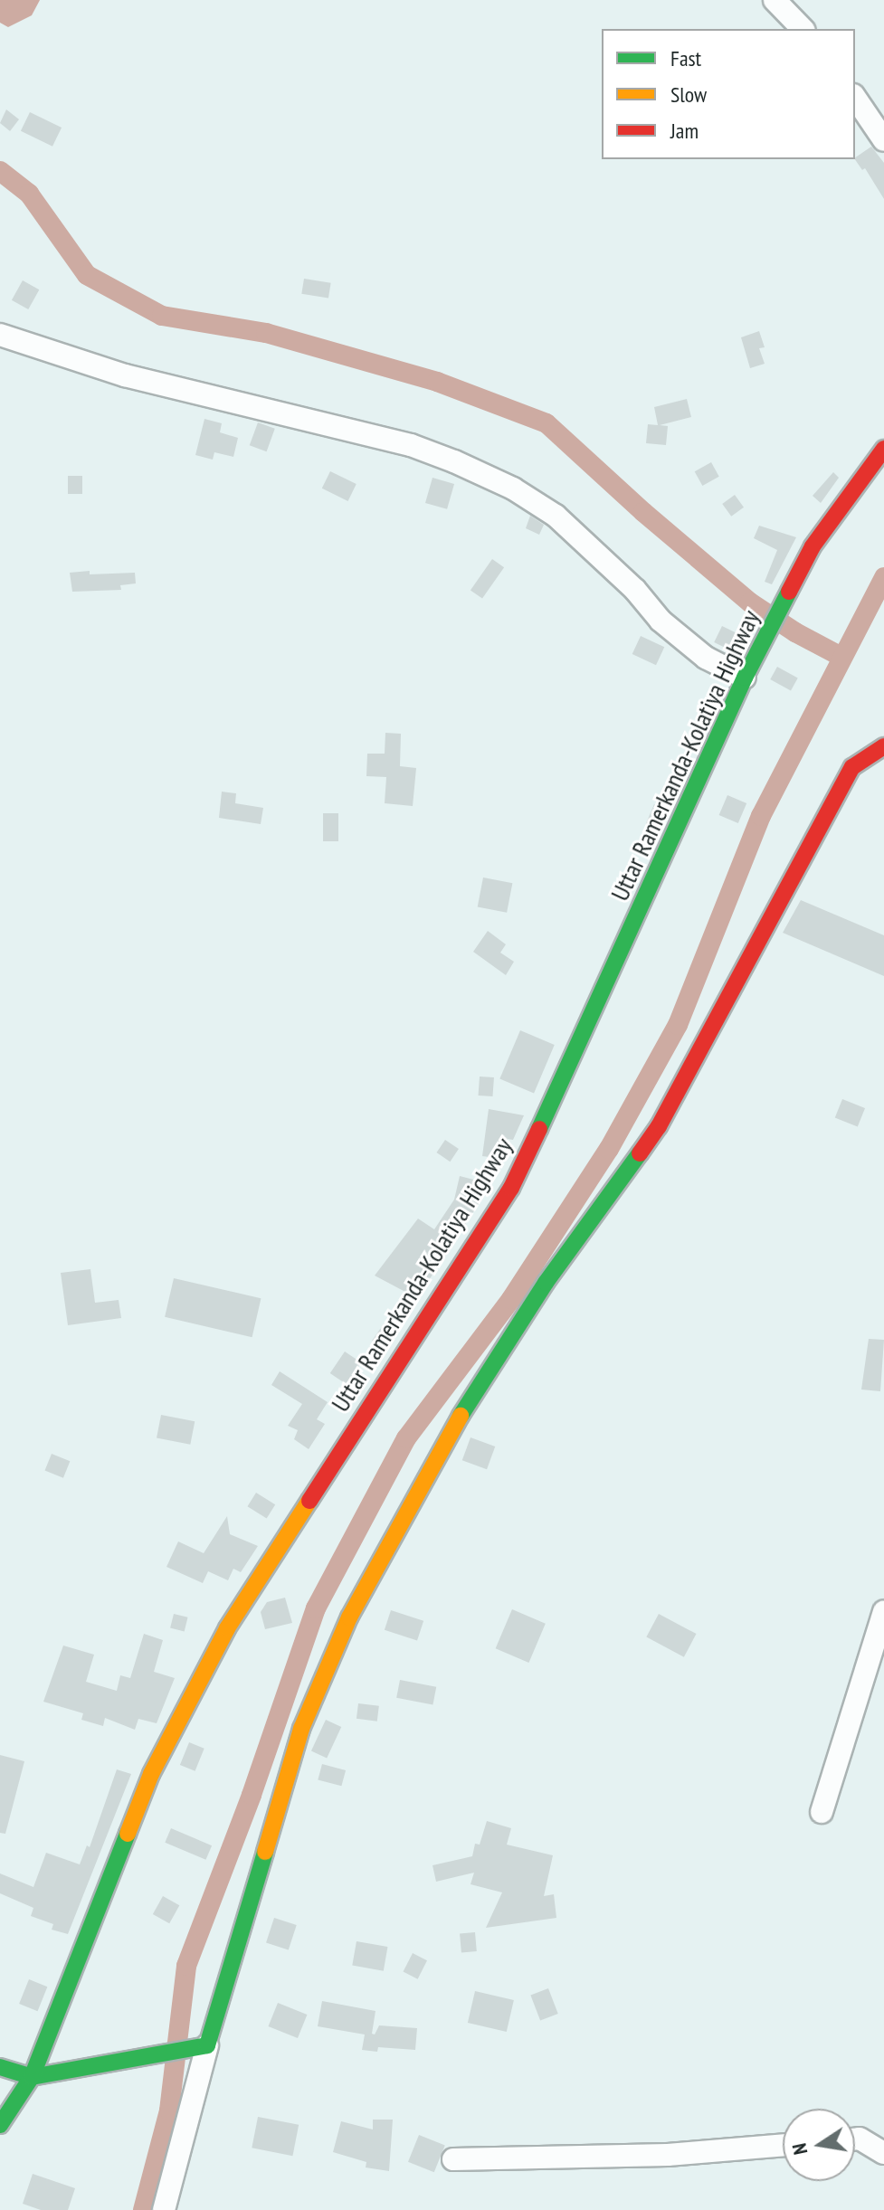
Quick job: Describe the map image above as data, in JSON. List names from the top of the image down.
{
  "streets": {
    "street": ["Uttar Ramerkanda-Kolatiya Highway"]
  },
  "legend": ["Fast", "Slow", "Jam"],
  "north": "left"
}
